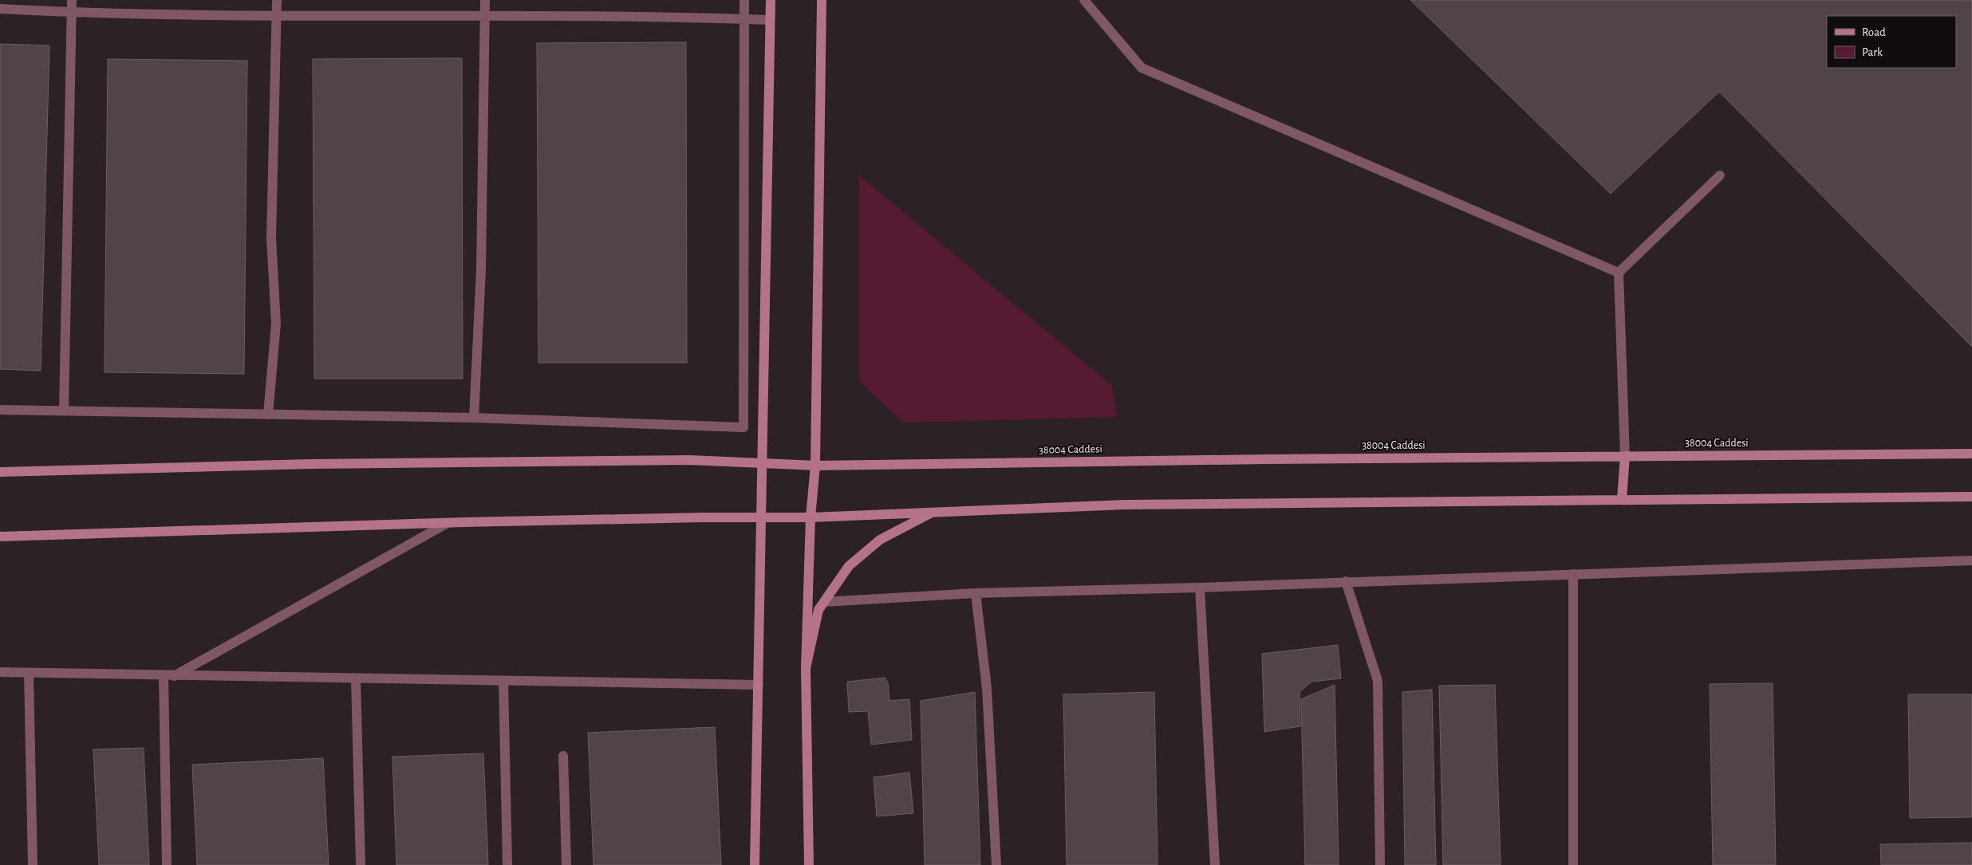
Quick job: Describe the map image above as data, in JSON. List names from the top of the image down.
{
  "streets": {
    "street": ["38004 Caddesi"]
  },
  "legend": ["Road", "Park"]
}
